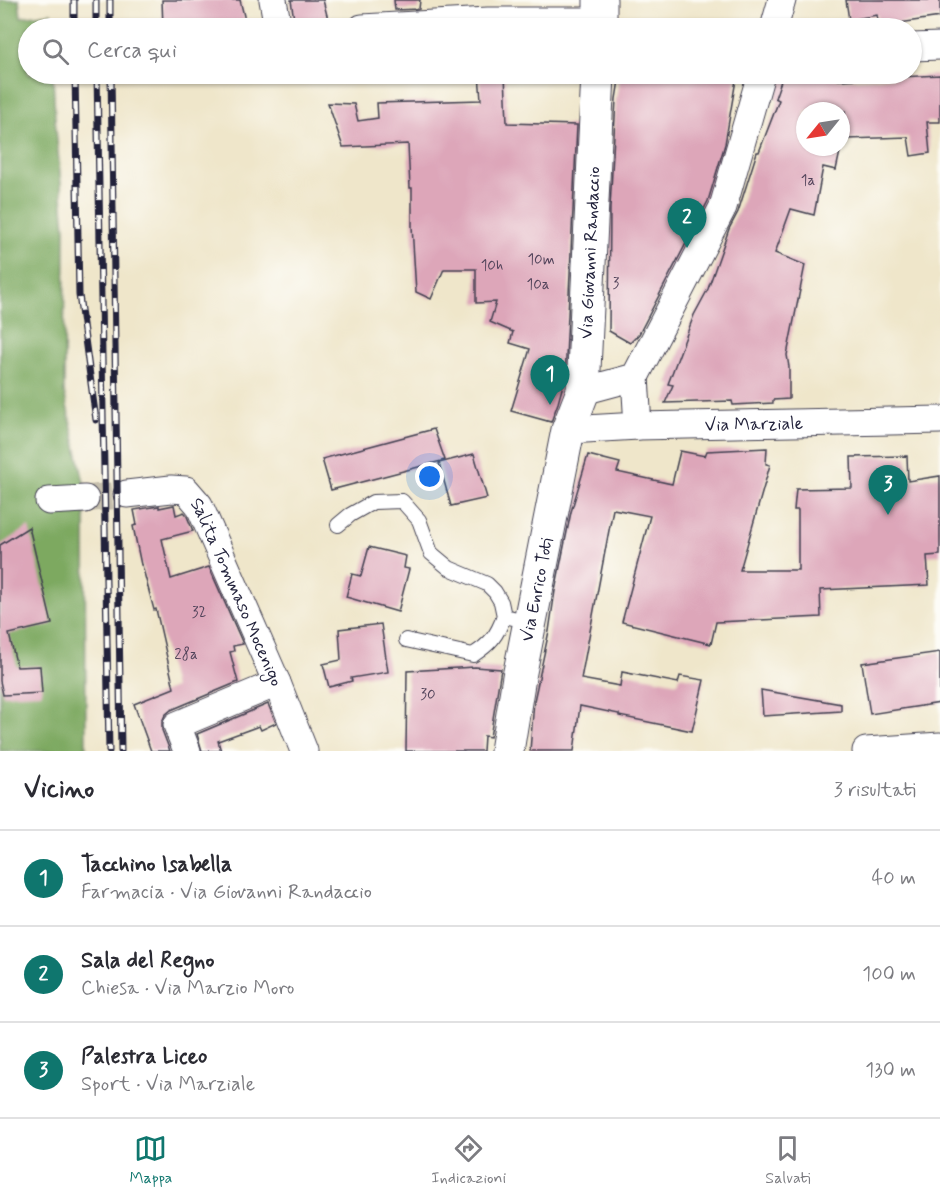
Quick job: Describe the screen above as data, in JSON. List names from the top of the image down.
{
  "streets": {
    "street": [
      "Via Giovanni Randaccio",
      "Via Marziale",
      "Via Enrico Toti",
      "Salita Tommaso Mocenigo"
    ]
  },
  "crossings": [
    ["Via Giovanni Randaccio", "Via Marziale"],
    ["Via Giovanni Randaccio", "Via Enrico Toti"],
    ["Via Marziale", "Via Enrico Toti"]
  ],
  "house_numbers": [
    "1a",
    "10m",
    "10h",
    "3",
    "10a",
    "32",
    "28a",
    "30"
  ],
  "north": "bottom left",
  "page": {
    "search": "Cerca qui",
    "pins": ["2", "1", "3"],
    "heading": ["Vicino", "3 risultati"],
    "list": [
      {
        "mark": "1",
        "name": "Tacchino Isabella",
        "note": "Farmacia · Via Giovanni Randaccio",
        "value": "40 m"
      },
      {
        "mark": "2",
        "name": "Sala del Regno",
        "note": "Chiesa · Via Marzio Moro",
        "value": "100 m"
      },
      {
        "mark": "3",
        "name": "Palestra Liceo",
        "note": "Sport · Via Marziale",
        "value": "130 m"
      }
    ],
    "nav": ["Mappa", "Indicazioni", "Salvati"]
  }
}
